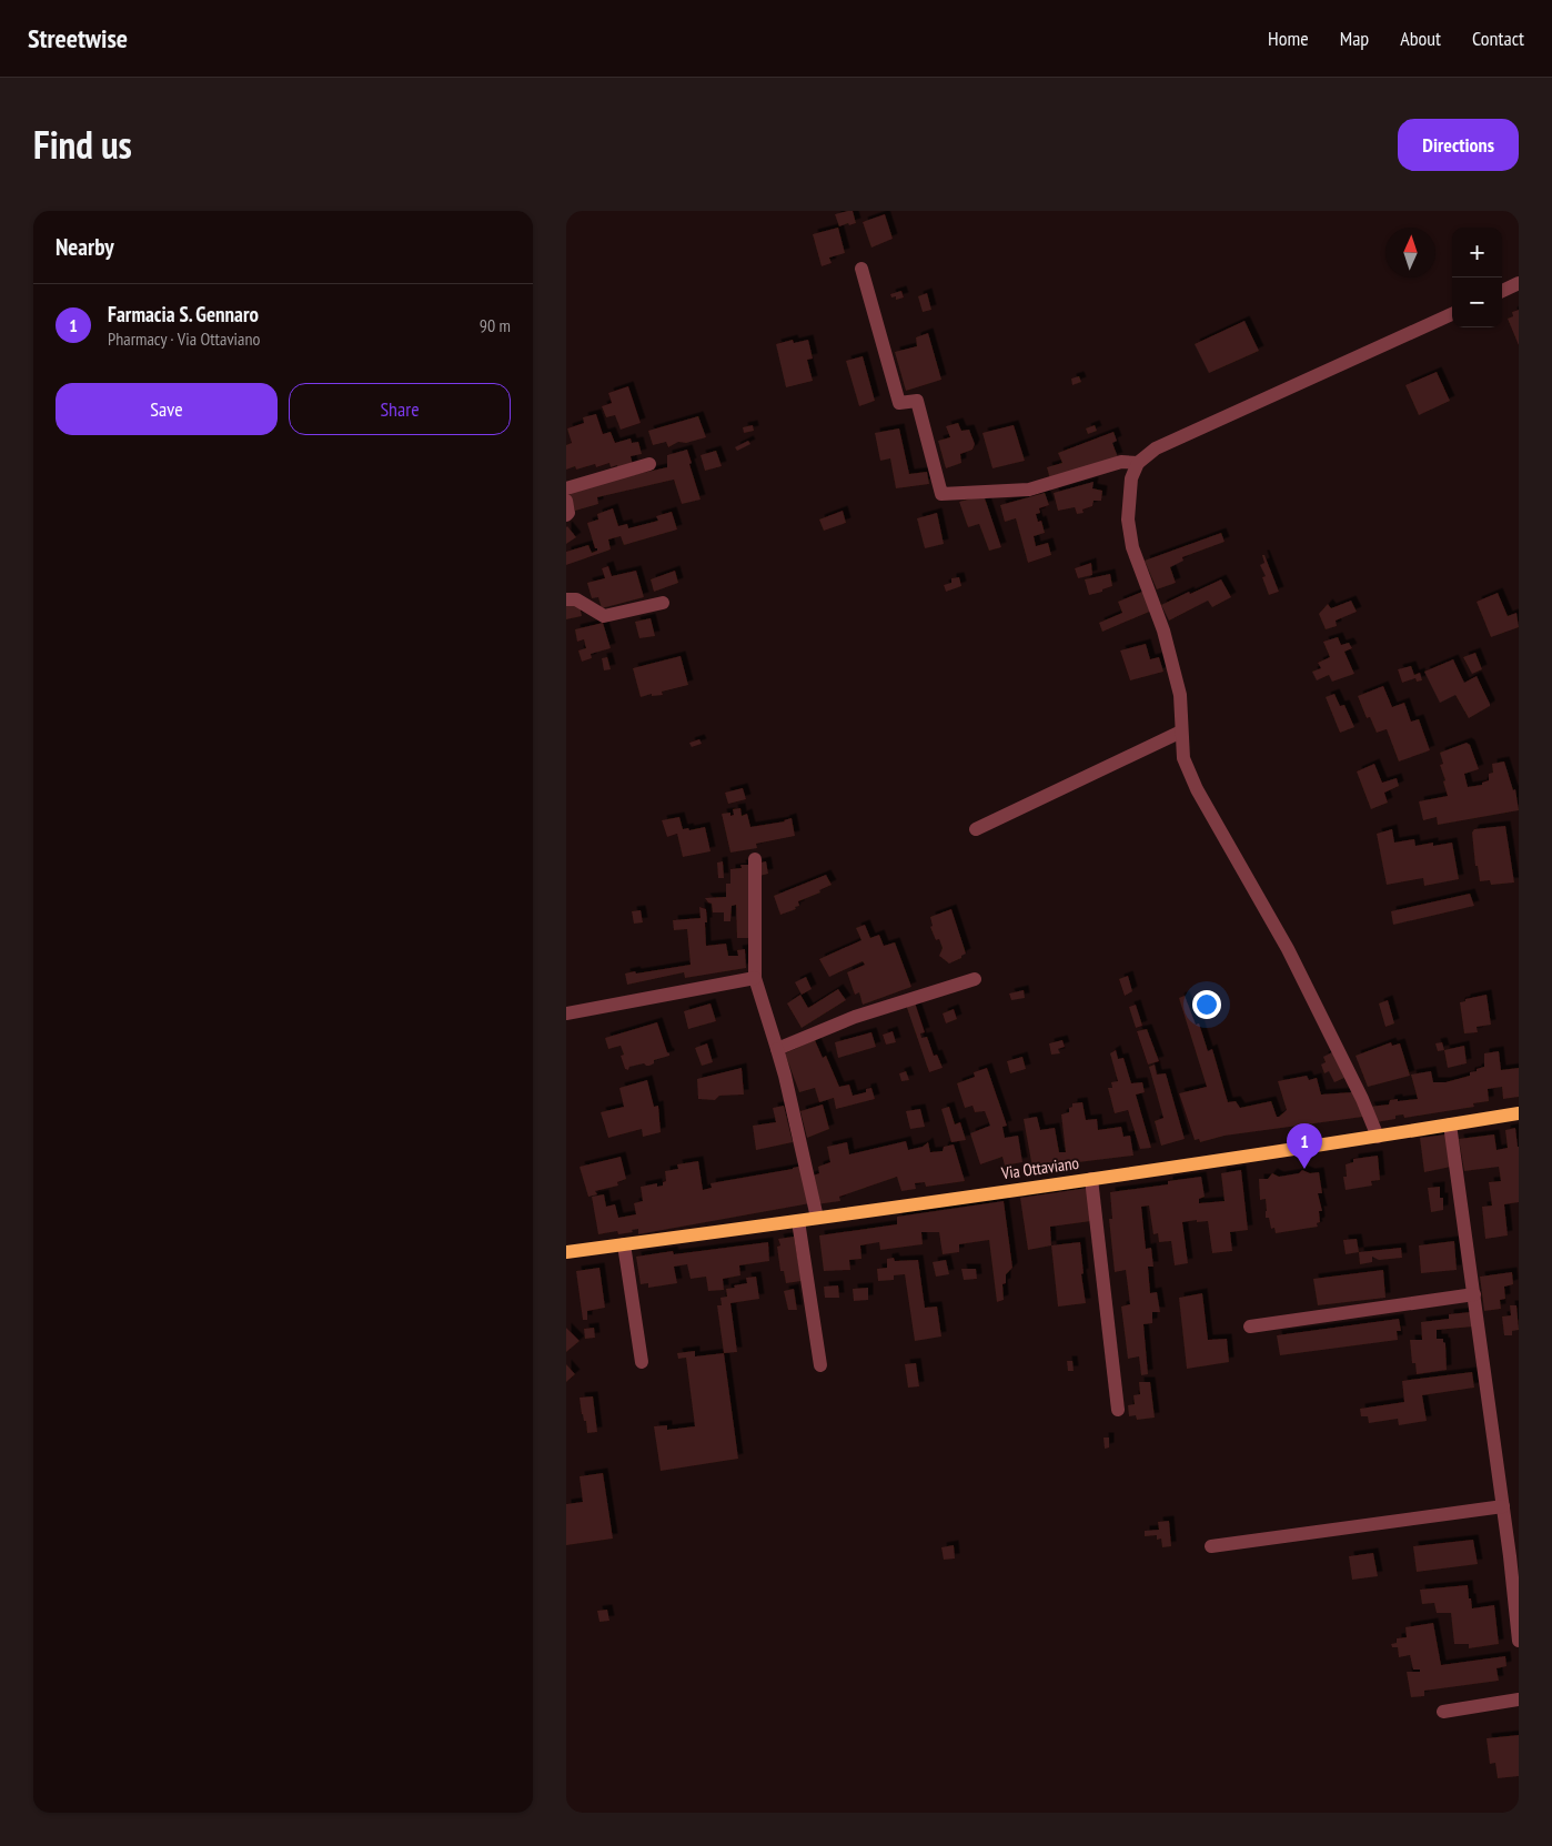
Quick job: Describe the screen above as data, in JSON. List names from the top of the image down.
{
  "streets": {
    "main road": ["Via Ottaviano"]
  },
  "north": "top",
  "page": {
    "header": "Streetwise",
    "nav": [
      "Home",
      "Map",
      "About",
      "Contact"
    ],
    "title": "Find us",
    "buttons": [
      "Directions",
      ["Save", "Share"]
    ],
    "heading": "Nearby",
    "map_buttons": ["+", "−"],
    "list": [
      {
        "mark": "1",
        "name": "Farmacia S. Gennaro",
        "note": "Pharmacy · Via Ottaviano",
        "value": "90 m"
      }
    ],
    "pins": "1"
  }
}
